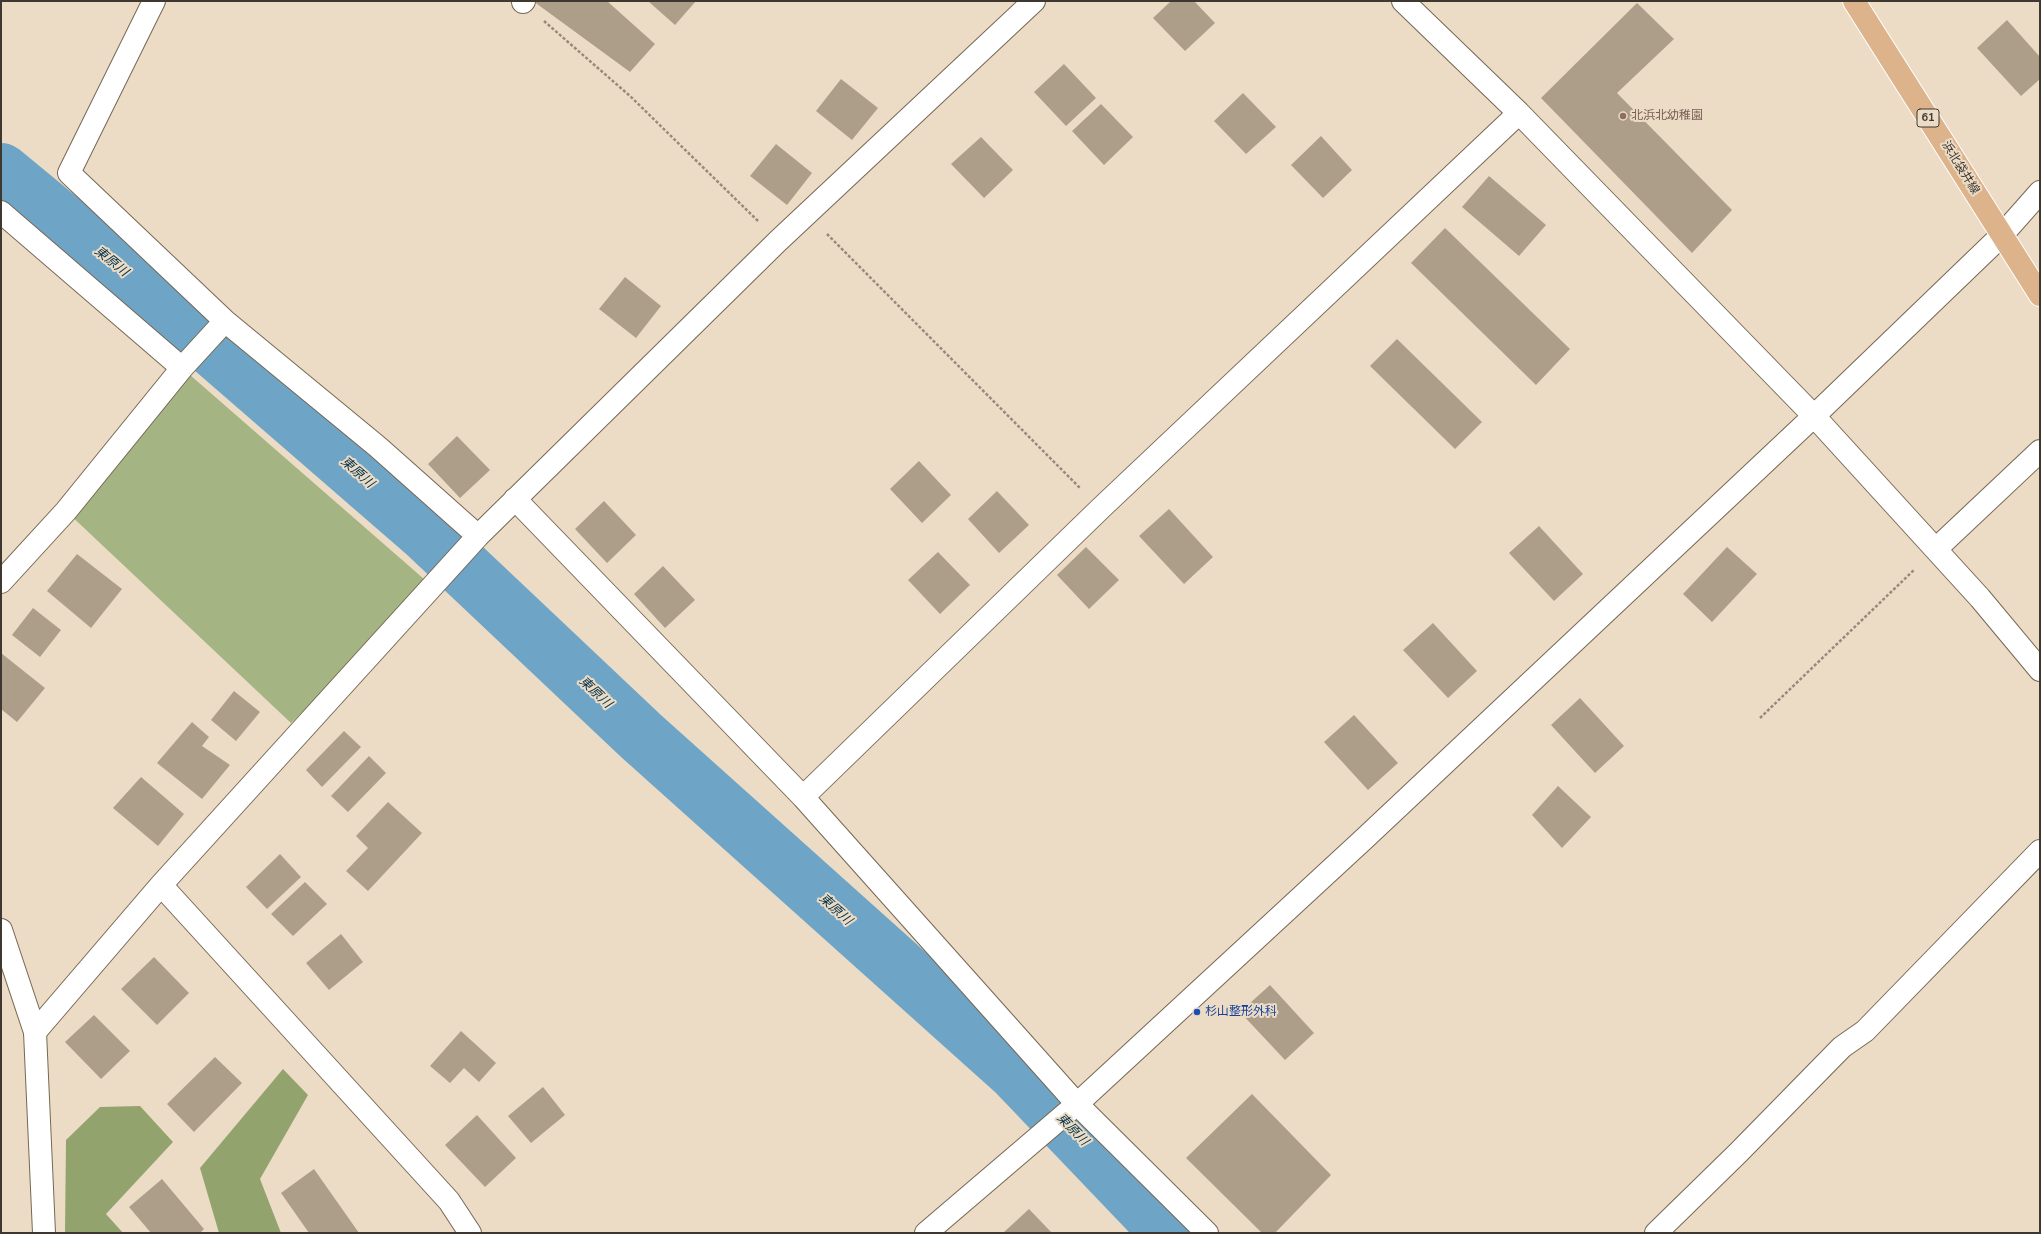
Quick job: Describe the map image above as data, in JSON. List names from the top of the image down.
{
  "streets": {
    "main road": ["61", "浜北袋井線"]
  },
  "water": ["東原川"],
  "places": ["北浜北幼稚園", "杉山整形外科"]
}
